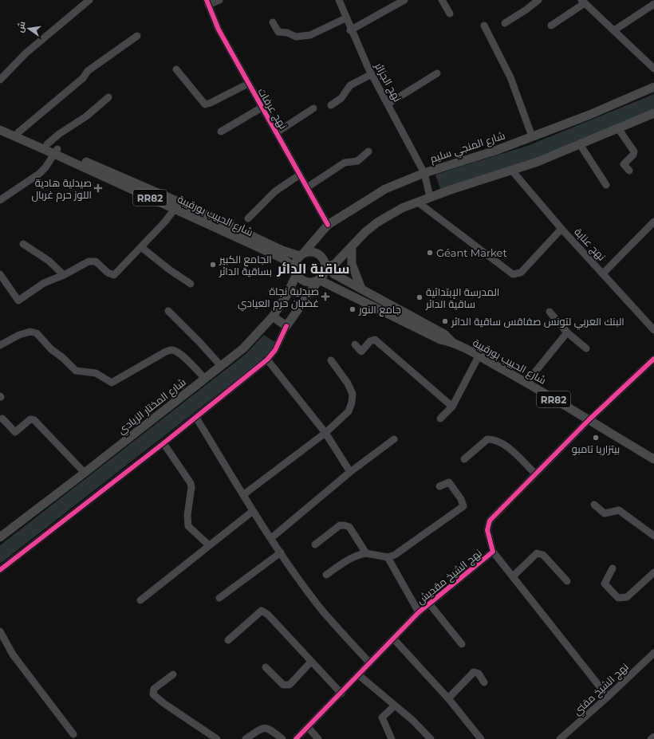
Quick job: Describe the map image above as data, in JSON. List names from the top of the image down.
{
  "streets": {
    "main road": [
      "شارع المنجي سليم",
      "RR82",
      "شارع الحبيب بورقيبة",
      "شارع المختار الزيادي"
    ],
    "street": [
      "نهج الجزائر",
      "نهج عرفات",
      "نهج عنابة",
      "نهج الشيخ مقديش",
      "نهج الشيخ مقني"
    ]
  },
  "crossings": [
    ["نهج الجزائر", "شارع المنجي سليم"],
    ["نهج عرفات", "شارع المنجي سليم"],
    ["شارع المنجي سليم", "شارع الحبيب بورقيبة"],
    ["شارع المنجي سليم", "شارع المختار الزيادي"],
    ["شارع الحبيب بورقيبة", "شارع المختار الزيادي"],
    ["شارع الحبيب بورقيبة", "نهج الشيخ مقديش"]
  ],
  "districts": ["ساقية الدائر"],
  "places": {
    "health": ["صيدلية هادية اللوز حرم غربال", "صيدلية نجاة غضبان حرم العيادي"],
    "other": [
      "Géant Market",
      "الجامع الكبير بساقية الدائر",
      "المدرسة الإبتدائية ساقية الدائر",
      "جامع النور",
      "البنك العربي لتونس صفاقس ساقية الدائر",
      "بيتزاريا تامبو"
    ]
  },
  "north": "left"
}
